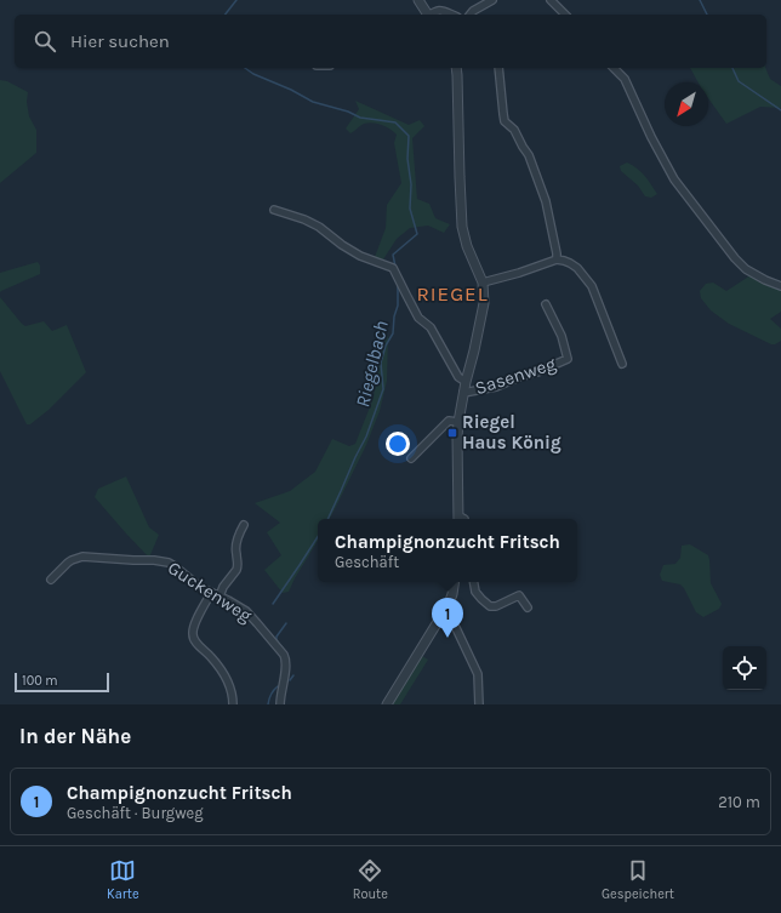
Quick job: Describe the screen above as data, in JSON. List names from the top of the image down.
{
  "streets": {
    "street": ["Sasenweg", "Guckenweg"]
  },
  "districts": ["RIEGEL"],
  "water": ["Riegelbach"],
  "places": {
    "transit": ["Riegel Haus König"]
  },
  "scale_bar": "100 m",
  "north": "bottom left",
  "page": {
    "search": "Hier suchen",
    "popup": ["Champignonzucht Fritsch", "Geschäft"],
    "pins": "1",
    "scale": "100 m",
    "heading": "In der Nähe",
    "list": [
      {
        "mark": "1",
        "name": "Champignonzucht Fritsch",
        "note": "Geschäft · Burgweg",
        "value": "210 m"
      }
    ],
    "nav": ["Karte", "Route", "Gespeichert"]
  }
}
